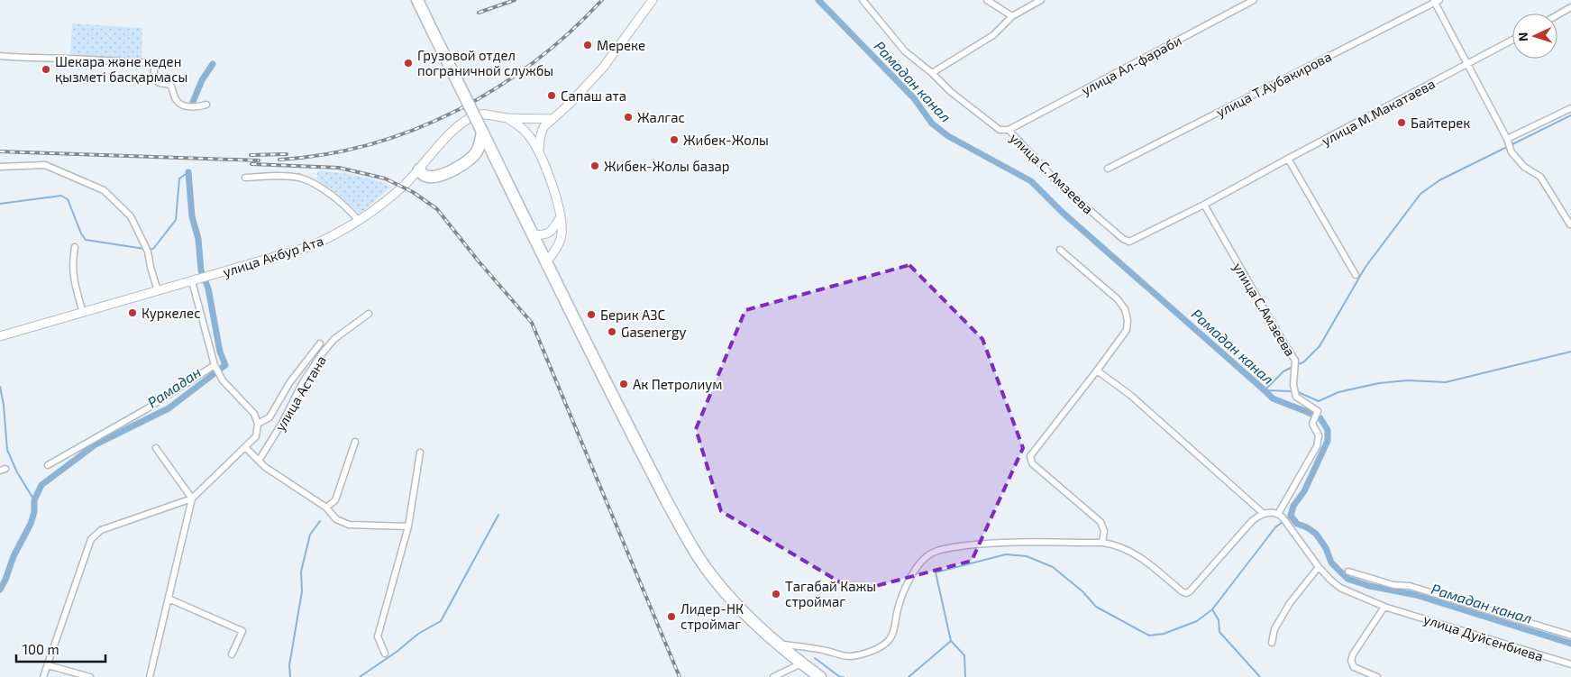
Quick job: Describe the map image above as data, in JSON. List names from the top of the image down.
{
  "streets": {
    "main road": ["улица Акбур Ата"],
    "street": [
      "улица Ал-фараби",
      "улица Т.Аубакирова",
      "улица М.Макатаева",
      "улица С. Амзеева",
      "улица С.Амзеева",
      "улица Астана",
      "улица Дуйсенбиева"
    ]
  },
  "crossings": [
    ["улица Ал-фараби", "улица С. Амзеева"],
    ["улица М.Макатаева", "улица С. Амзеева"],
    ["улица М.Макатаева", "улица С.Амзеева"],
    ["улица С. Амзеева", "улица С.Амзеева"],
    ["улица Акбур Ата", "улица Астана"],
    ["улица С.Амзеева", "улица Дуйсенбиева"]
  ],
  "water": ["Рамадан канал", "Рамадан"],
  "places": [
    "Мереке",
    "Грузовой отдел пограничной службы",
    "Шекара және кеден қызметі басқармасы",
    "Сапаш ата",
    "Жалгас",
    "Байтерек",
    "Жибек-Жолы",
    "Жибек-Жолы базар",
    "Куркелес",
    "Берик АЗС",
    "Gasenergy",
    "Ак Петролиум",
    "Тагабай Кажы строймаг",
    "Лидер-НК строймаг"
  ],
  "scale_bar": "100 m",
  "north": "left"
}
